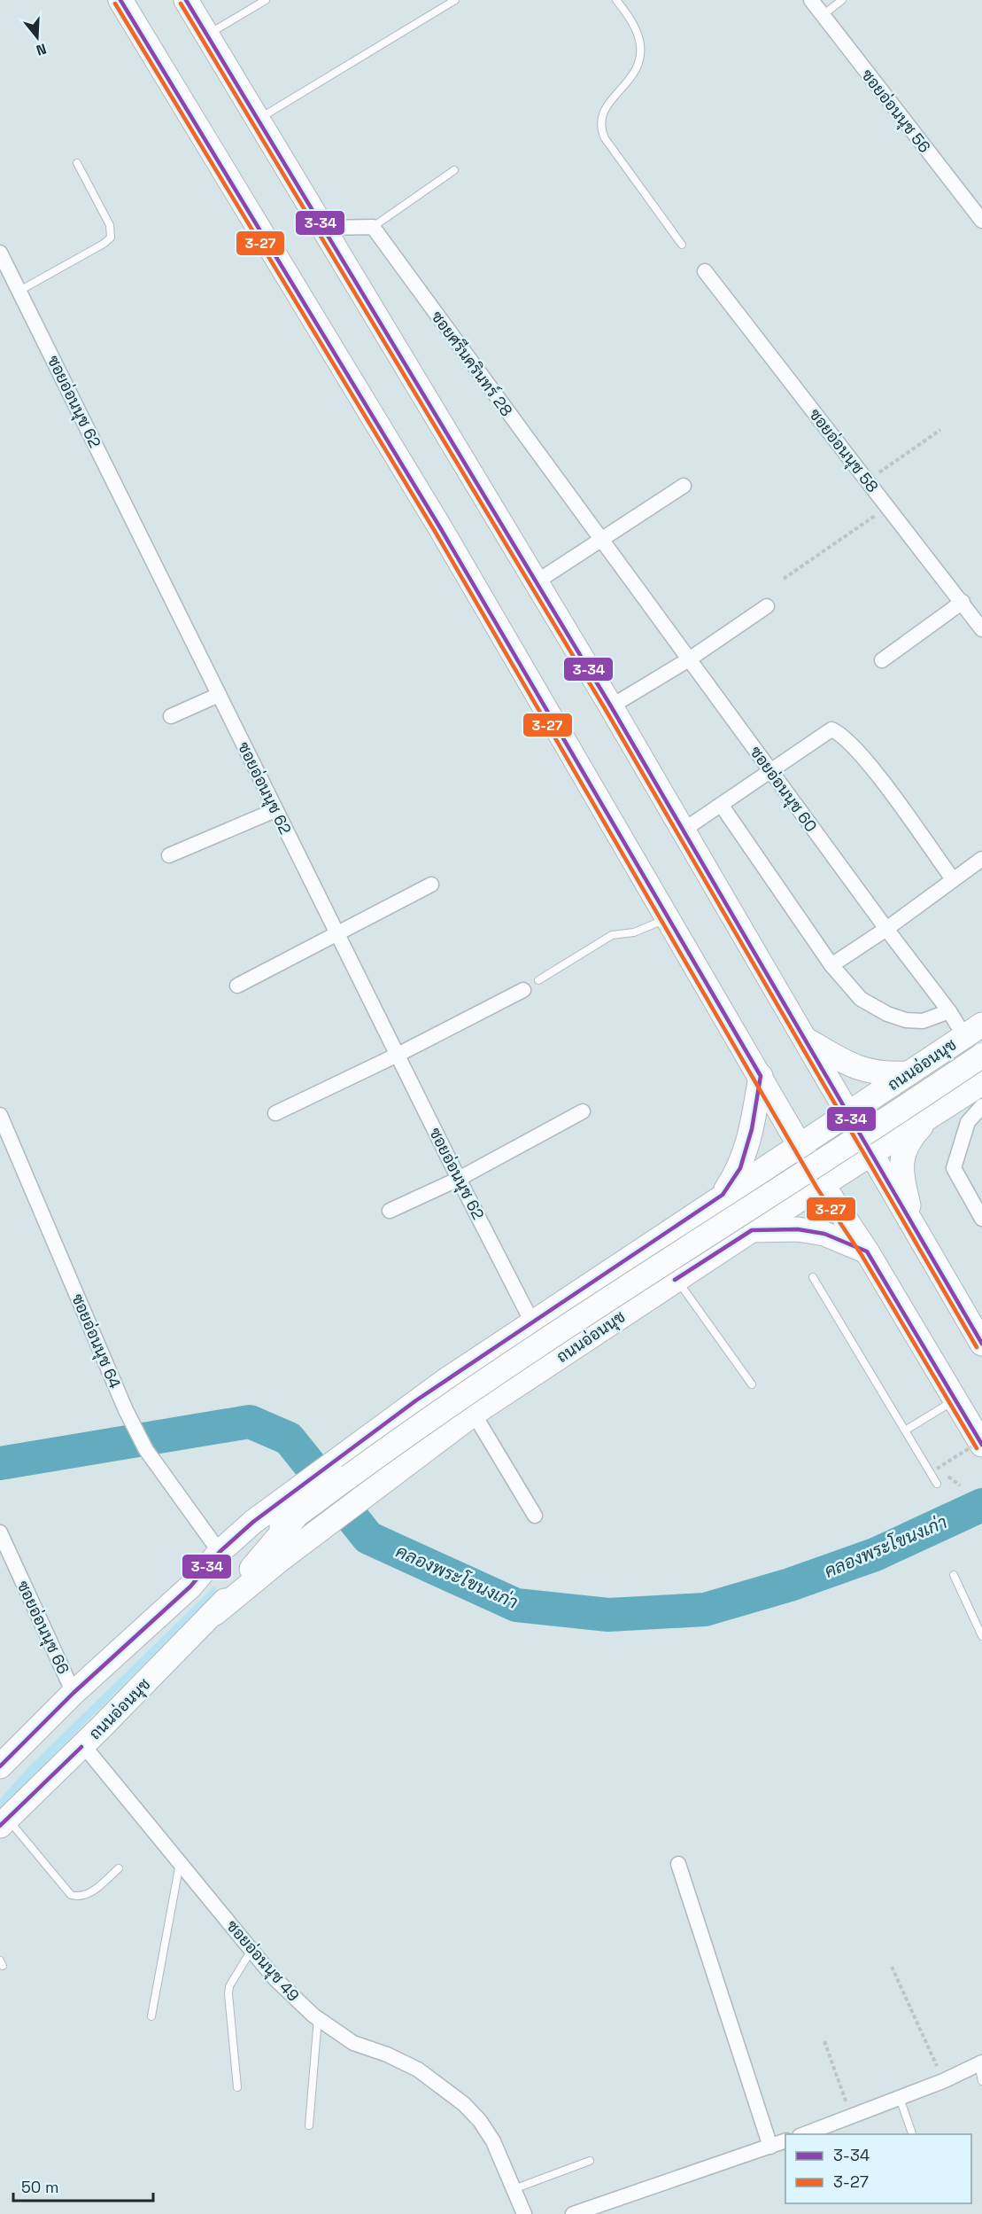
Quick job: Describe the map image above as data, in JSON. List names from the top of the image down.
{
  "streets": {
    "main road": ["ถนนอ่อนนุช"],
    "street": [
      "ซอยอ่อนนุช 56",
      "ซอยศรีนครินทร์ 28",
      "ซอยอ่อนนุช 62",
      "ซอยอ่อนนุช 58",
      "ซอยอ่อนนุช 60",
      "ซอยอ่อนนุช 64",
      "ซอยอ่อนนุช 66",
      "ซอยอ่อนนุช 49"
    ]
  },
  "crossings": [
    ["ซอยศรีนครินทร์ 28", "ซอยอ่อนนุช 60"],
    ["ซอยอ่อนนุช 62", "ถนนอ่อนนุช"],
    ["ซอยอ่อนนุช 60", "ถนนอ่อนนุช"],
    ["ถนนอ่อนนุช", "ซอยอ่อนนุช 64"],
    ["ถนนอ่อนนุช", "ซอยอ่อนนุช 66"],
    ["ถนนอ่อนนุช", "ซอยอ่อนนุช 49"]
  ],
  "water": ["คลองพระโขนงเก่า"],
  "lines": ["transit line 3-34", "transit line 3-27"],
  "legend": ["3-34", "3-27"],
  "scale_bar": "50 m",
  "north": "bottom"
}
